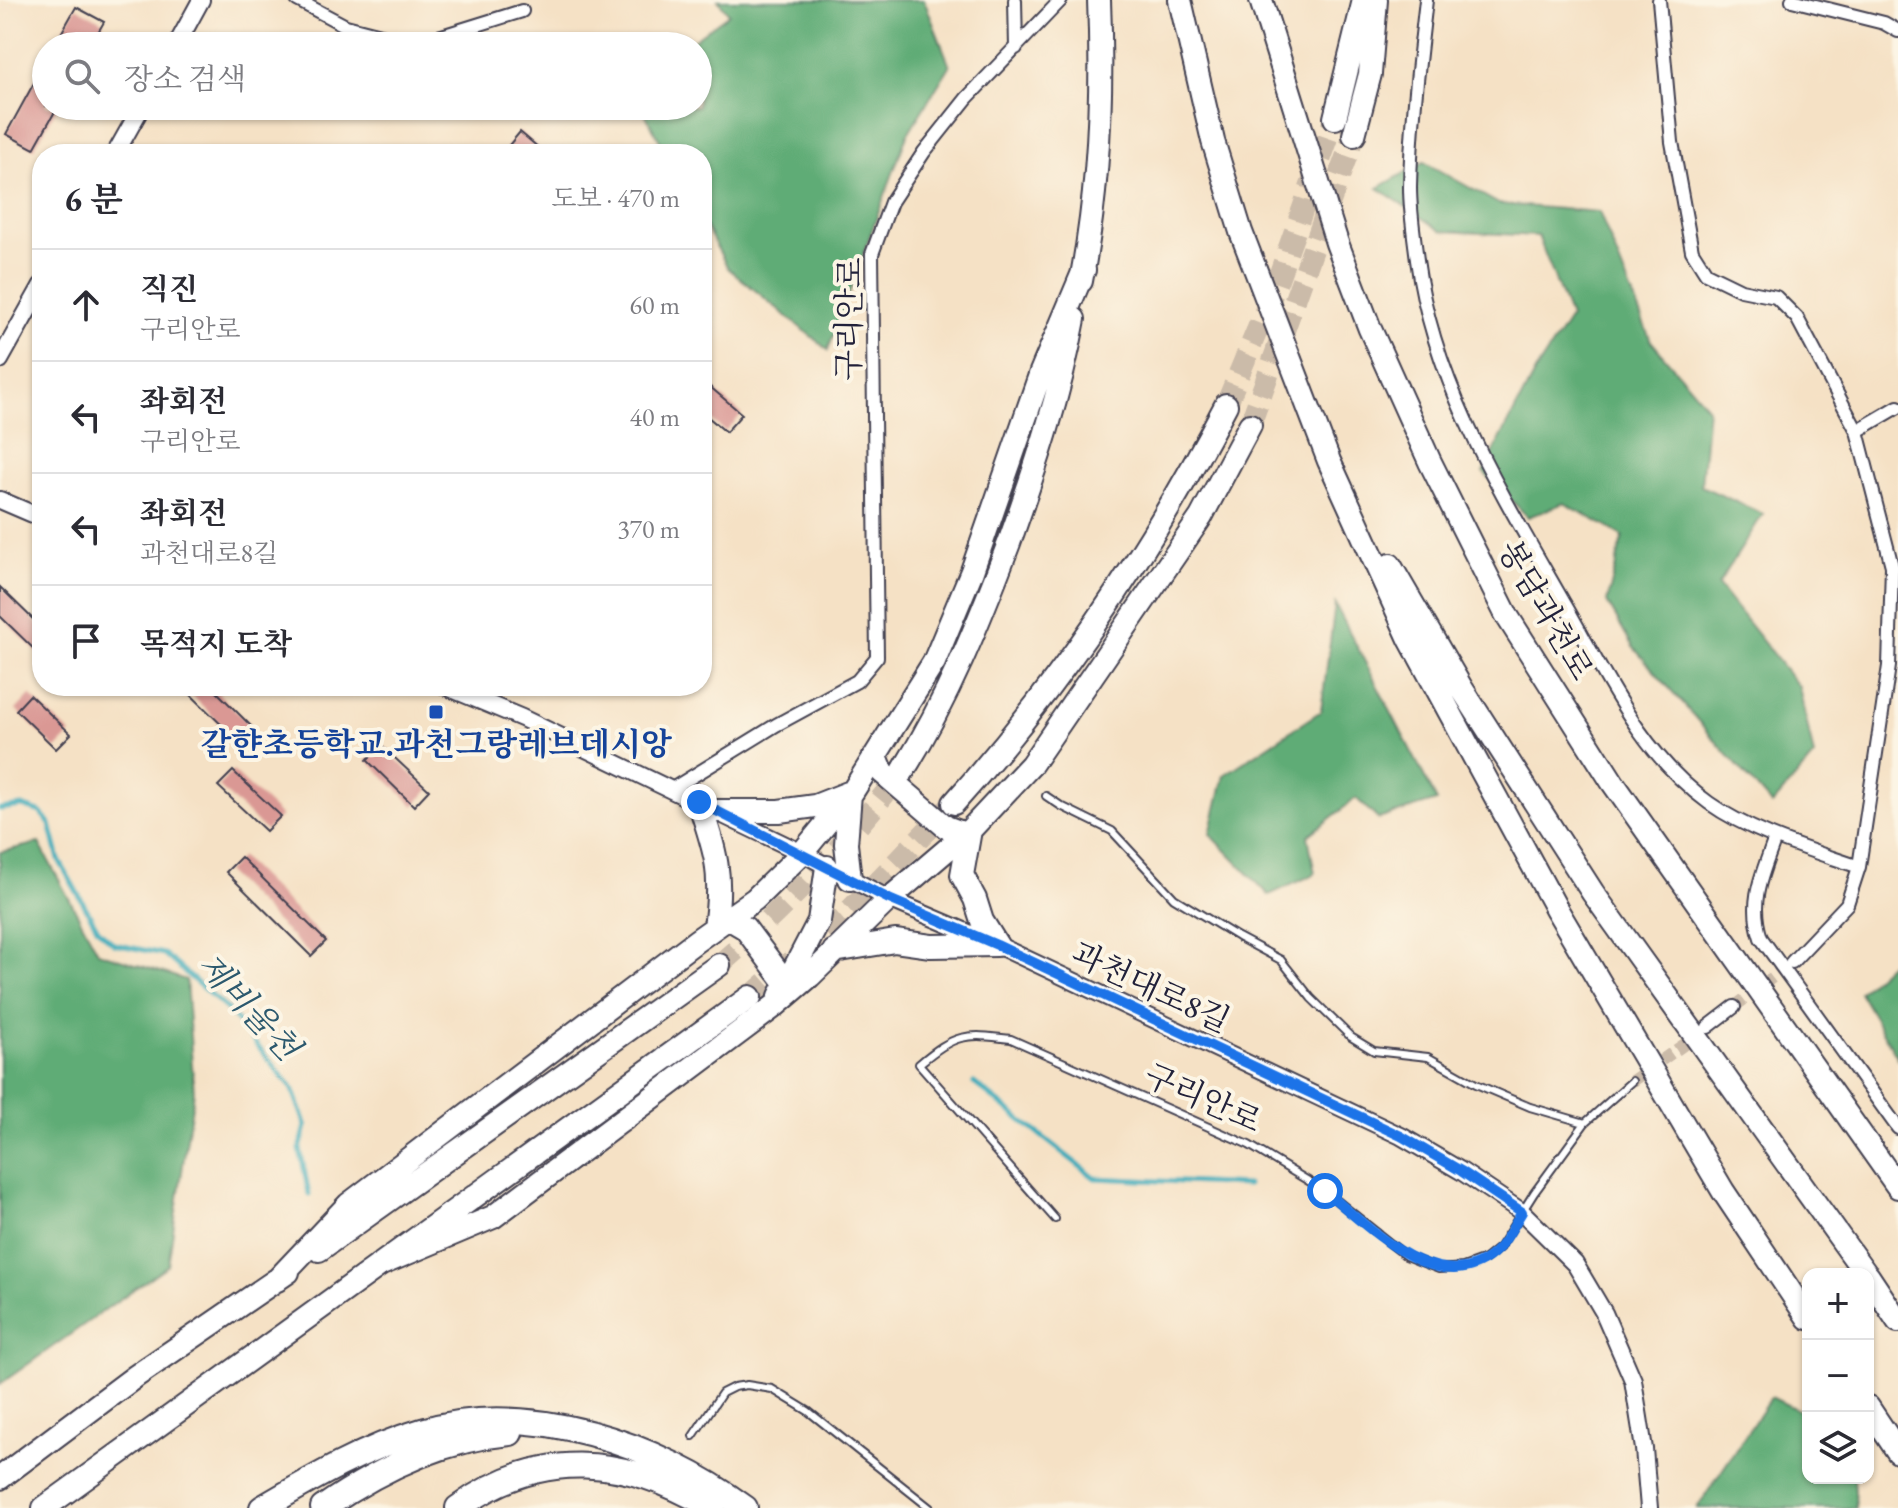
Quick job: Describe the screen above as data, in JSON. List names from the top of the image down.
{
  "streets": {
    "highway": ["봉담과천로"],
    "street": ["구리안로", "과천대로8길"]
  },
  "crossings": [
    ["구리안로", "과천대로8길"]
  ],
  "water": ["제비울천"],
  "places": {
    "transit": ["갈햔초등학교.과천그랑레브데시앙"]
  },
  "page": {
    "search": "장소 검색",
    "heading": ["6 분", "도보 · 470 m"],
    "list": [
      ["직진", "구리안로", "60 m"],
      ["좌회전", "구리안로", "40 m"],
      ["좌회전", "과천대로8길", "370 m"],
      "목적지 도착"
    ],
    "map_buttons": ["+", "−"]
  }
}
